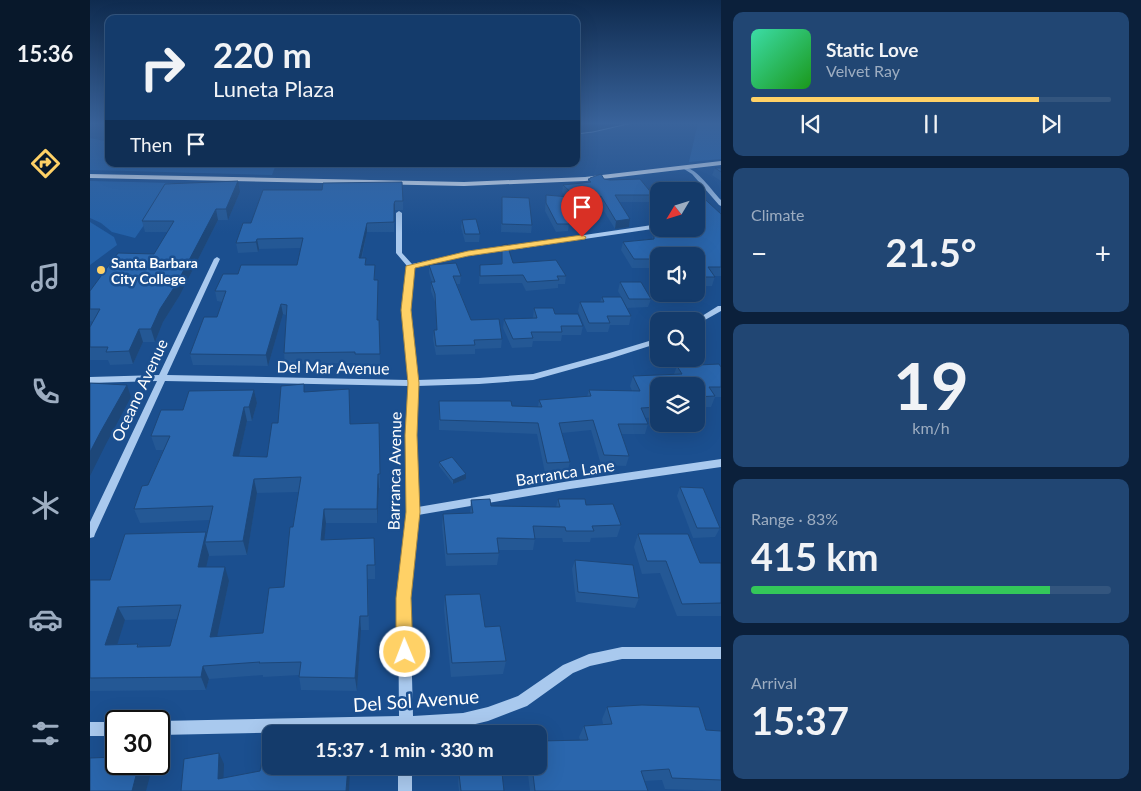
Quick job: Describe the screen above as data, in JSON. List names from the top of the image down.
{
  "streets": {
    "street": [
      "Del Mar Avenue",
      "Oceano Avenue",
      "Barranca Avenue",
      "Barranca Lane",
      "Del Sol Avenue"
    ]
  },
  "crossings": [
    ["Del Mar Avenue", "Oceano Avenue"],
    ["Del Mar Avenue", "Barranca Avenue"],
    ["Barranca Avenue", "Barranca Lane"]
  ],
  "places": ["Santa Barbara City College"],
  "north": "bottom left",
  "page": {
    "tabs": "15:36",
    "turn": ["220 m", "Luneta Plaza"],
    "song": ["Static Love", "Velvet Ray"],
    "then": "Then",
    "tile": [
      "Climate",
      ["19", "km/h"],
      ["Range · 83%", "415 km"],
      ["Arrival", "15:37"]
    ],
    "heat": ["−", "21.5°", "+"],
    "limit": "30",
    "trip": "15:37 · 1 min · 330 m"
  }
}
